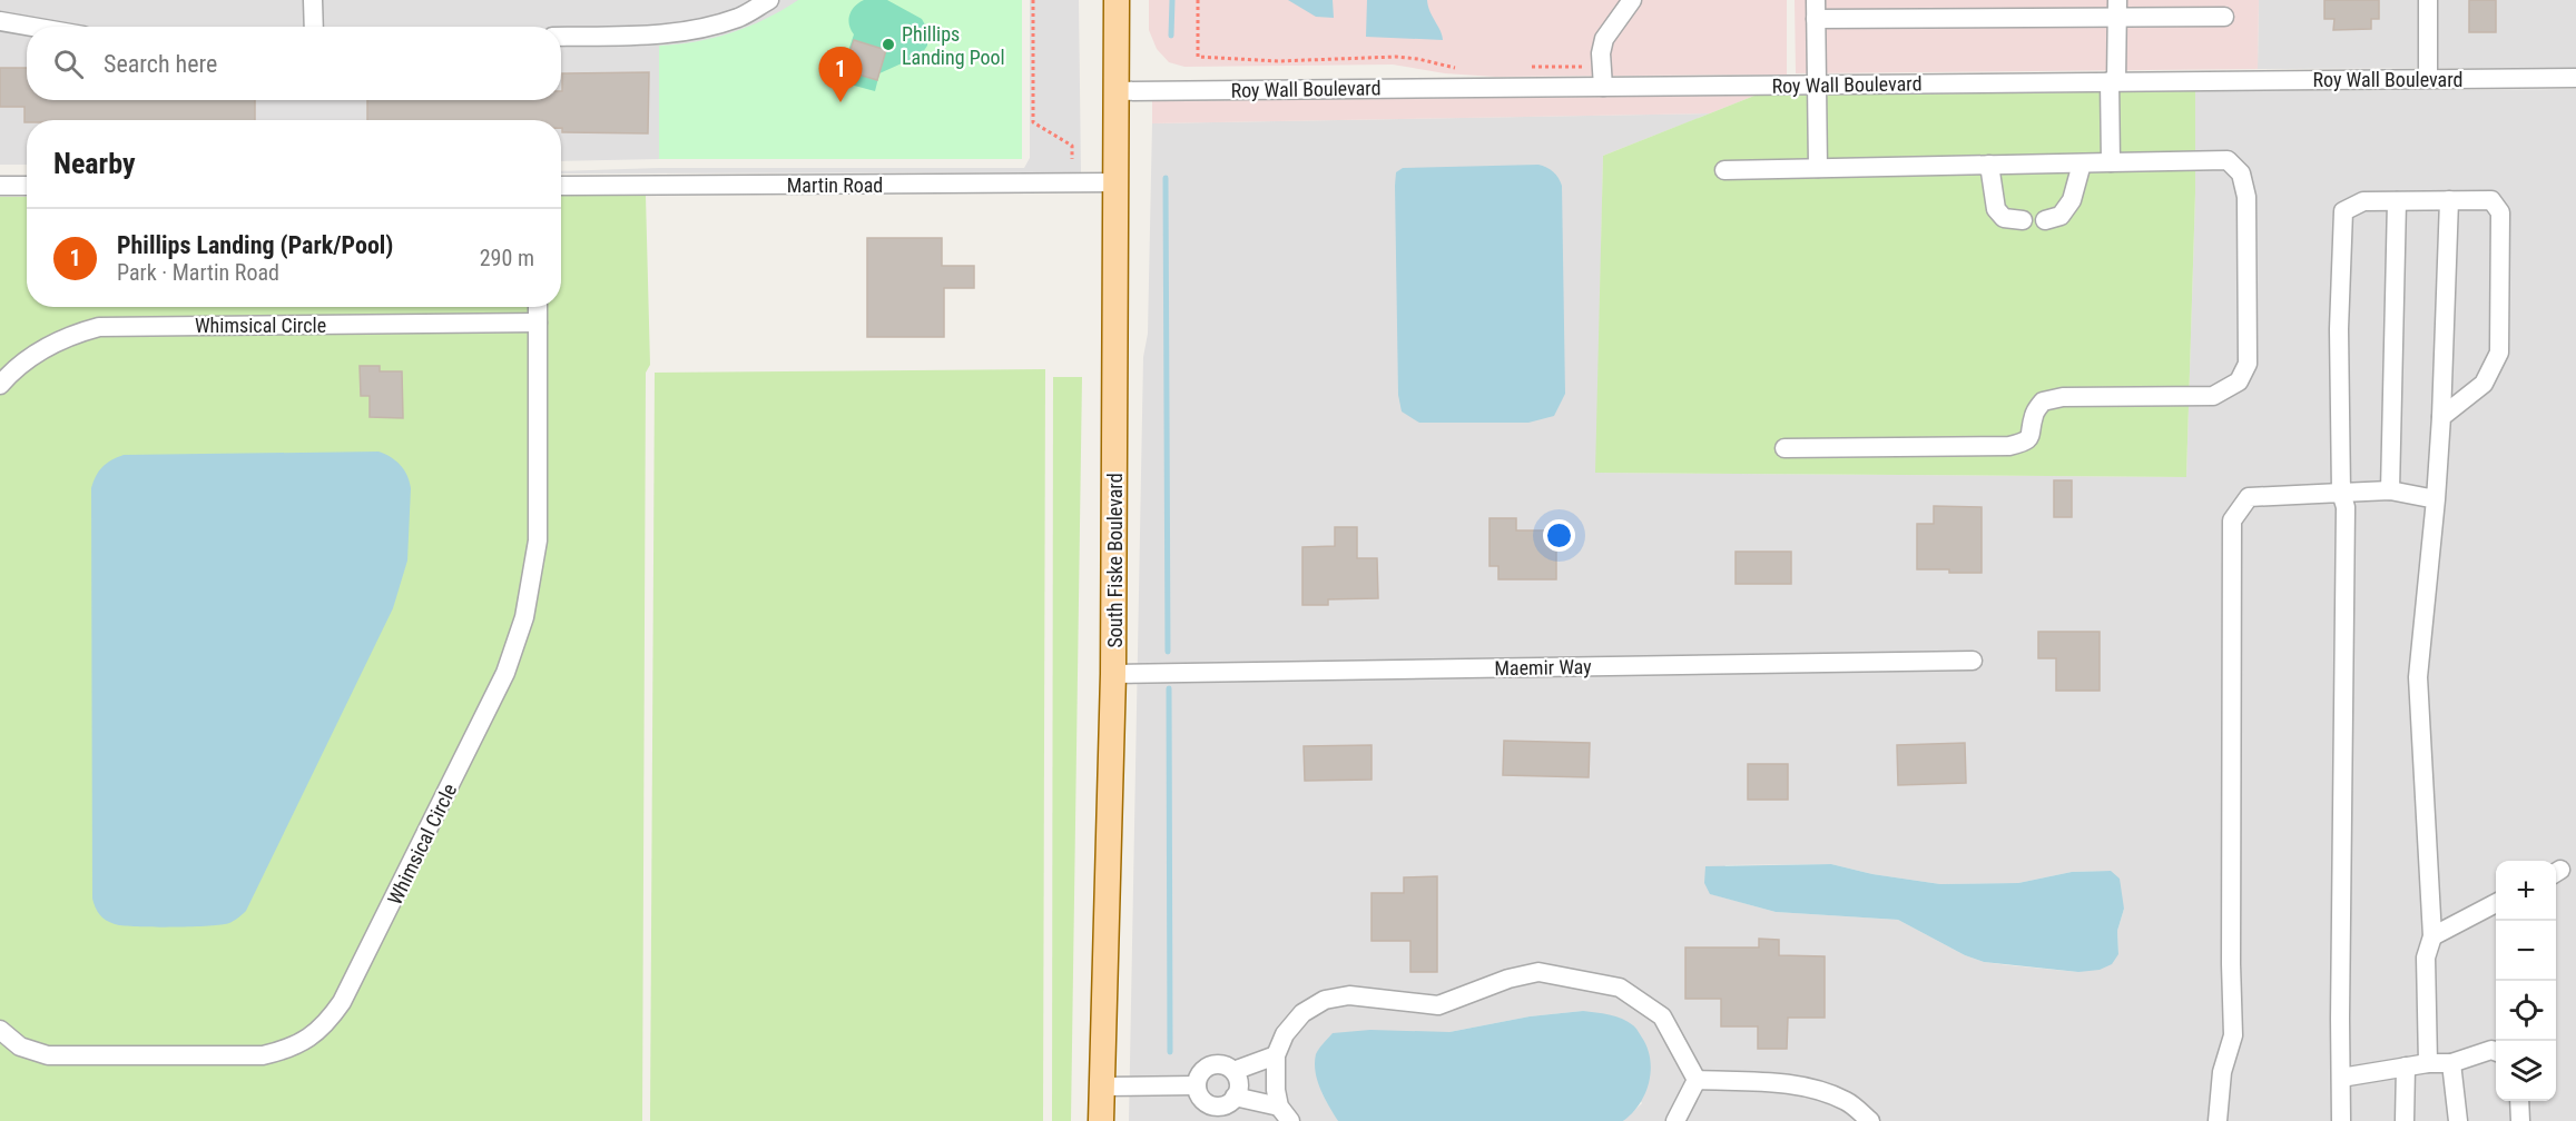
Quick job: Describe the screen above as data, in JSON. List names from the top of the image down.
{
  "streets": {
    "main road": ["South Fiske Boulevard"],
    "street": [
      "Roy Wall Boulevard",
      "Martin Road",
      "Whimsical Circle",
      "Maemir Way"
    ]
  },
  "crossings": [
    ["Roy Wall Boulevard", "South Fiske Boulevard"],
    ["Martin Road", "South Fiske Boulevard"],
    ["South Fiske Boulevard", "Maemir Way"]
  ],
  "places": ["Phillips Landing Pool"],
  "page": {
    "search": "Search here",
    "pins": "1",
    "heading": "Nearby",
    "list": [
      {
        "mark": "1",
        "name": "Phillips Landing (Park/Pool)",
        "note": "Park · Martin Road",
        "value": "290 m"
      }
    ],
    "map_buttons": ["+", "−"]
  }
}
